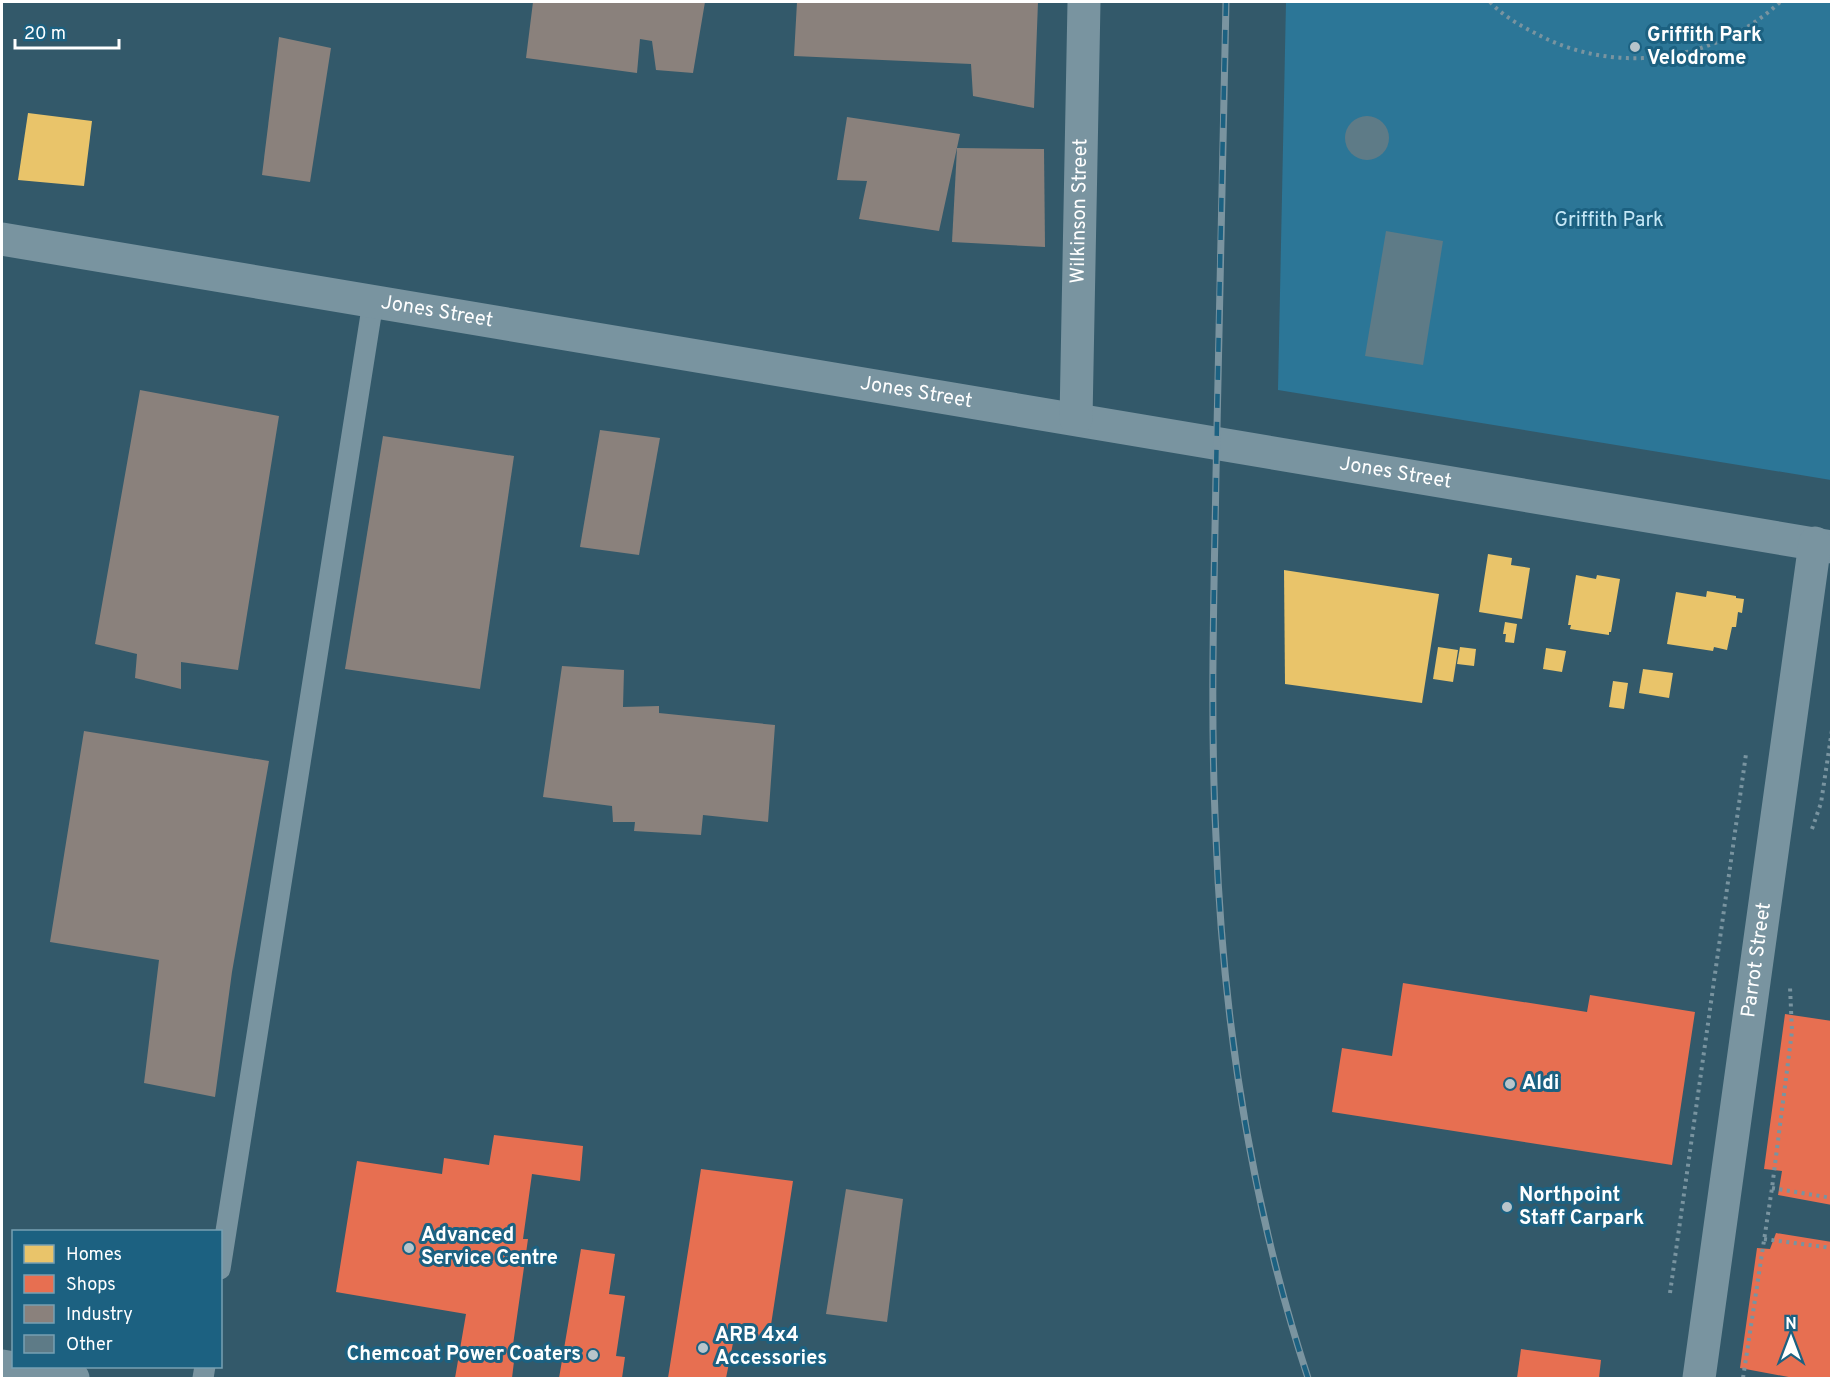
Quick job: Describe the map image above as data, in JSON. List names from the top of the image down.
{
  "streets": {
    "street": ["Wilkinson Street", "Jones Street", "Parrot Street"]
  },
  "crossings": [
    ["Wilkinson Street", "Jones Street"],
    ["Jones Street", "Parrot Street"]
  ],
  "parks": ["Griffith Park"],
  "places": [
    "Griffith Park Velodrome",
    "Aldi",
    "Northpoint Staff Carpark",
    "Advanced Service Centre",
    "ARB 4x4 Accessories",
    "Chemcoat Power Coaters"
  ],
  "legend": [
    "Homes",
    "Shops",
    "Industry",
    "Other"
  ],
  "scale_bar": "20 m",
  "north": "top"
}
